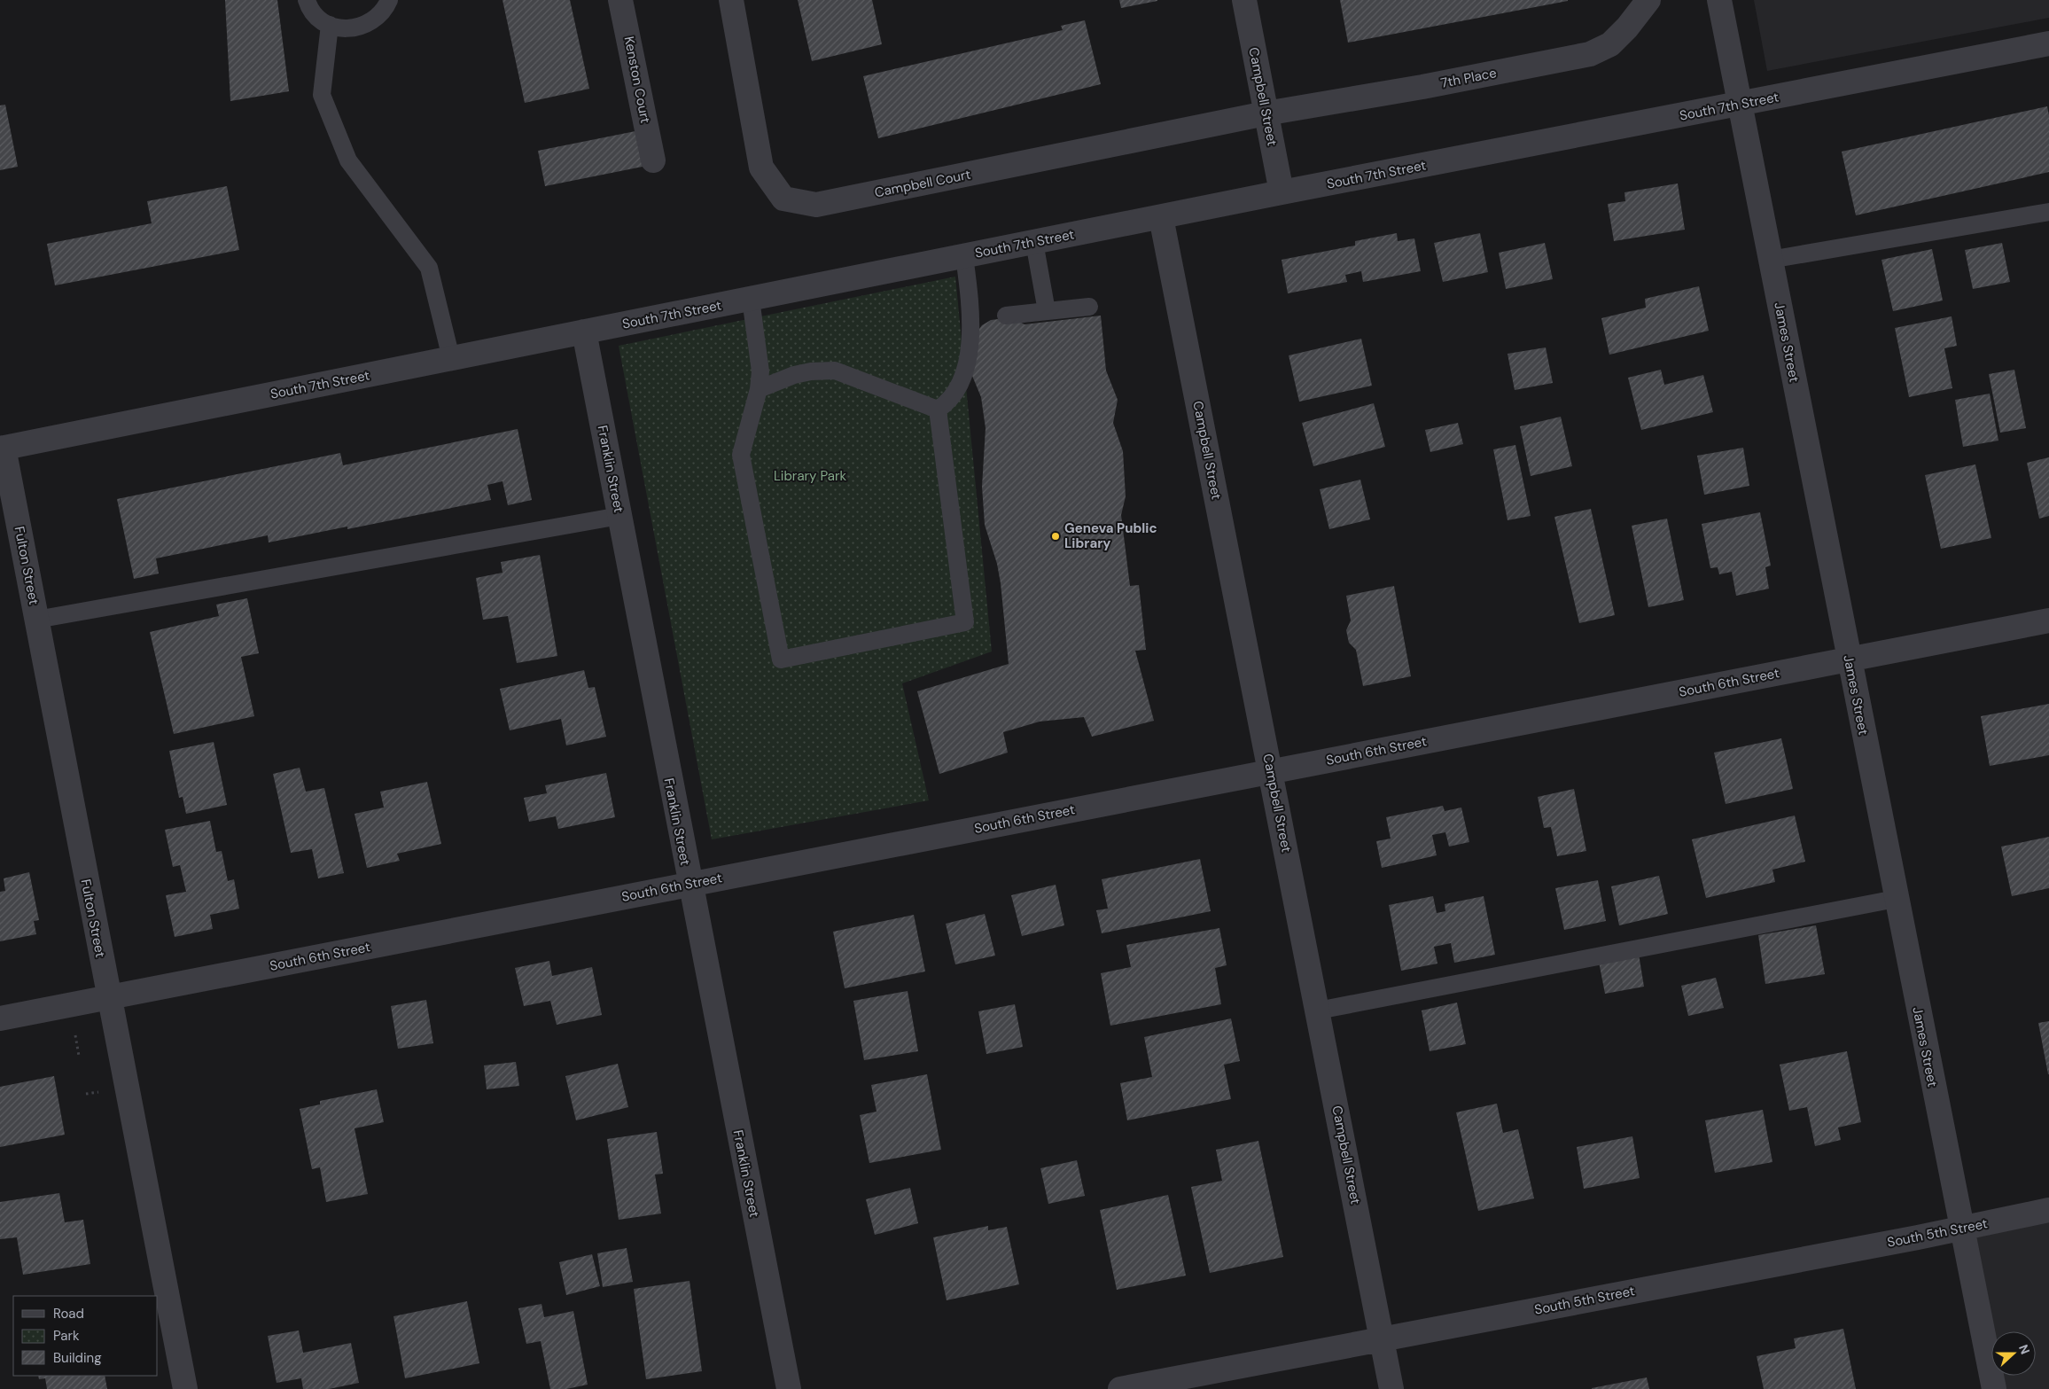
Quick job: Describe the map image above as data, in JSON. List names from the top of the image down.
{
  "streets": {
    "street": [
      "7th Place",
      "Kenston Court",
      "Campbell Street",
      "South 7th Street",
      "Campbell Court",
      "James Street",
      "Franklin Street",
      "Fulton Street",
      "South 6th Street",
      "South 5th Street"
    ]
  },
  "crossings": [
    ["7th Place", "Campbell Street"],
    ["7th Place", "Campbell Court"],
    ["Campbell Street", "South 7th Street"],
    ["Campbell Street", "Campbell Court"],
    ["Campbell Street", "South 6th Street"],
    ["Campbell Street", "South 5th Street"],
    ["South 7th Street", "James Street"],
    ["South 7th Street", "Franklin Street"],
    ["South 7th Street", "Fulton Street"],
    ["James Street", "South 6th Street"],
    ["James Street", "South 5th Street"],
    ["Franklin Street", "South 6th Street"],
    ["Fulton Street", "South 6th Street"]
  ],
  "parks": ["Library Park"],
  "places": ["Geneva Public Library"],
  "legend": ["Road", "Park", "Building"],
  "north": "right"
}
